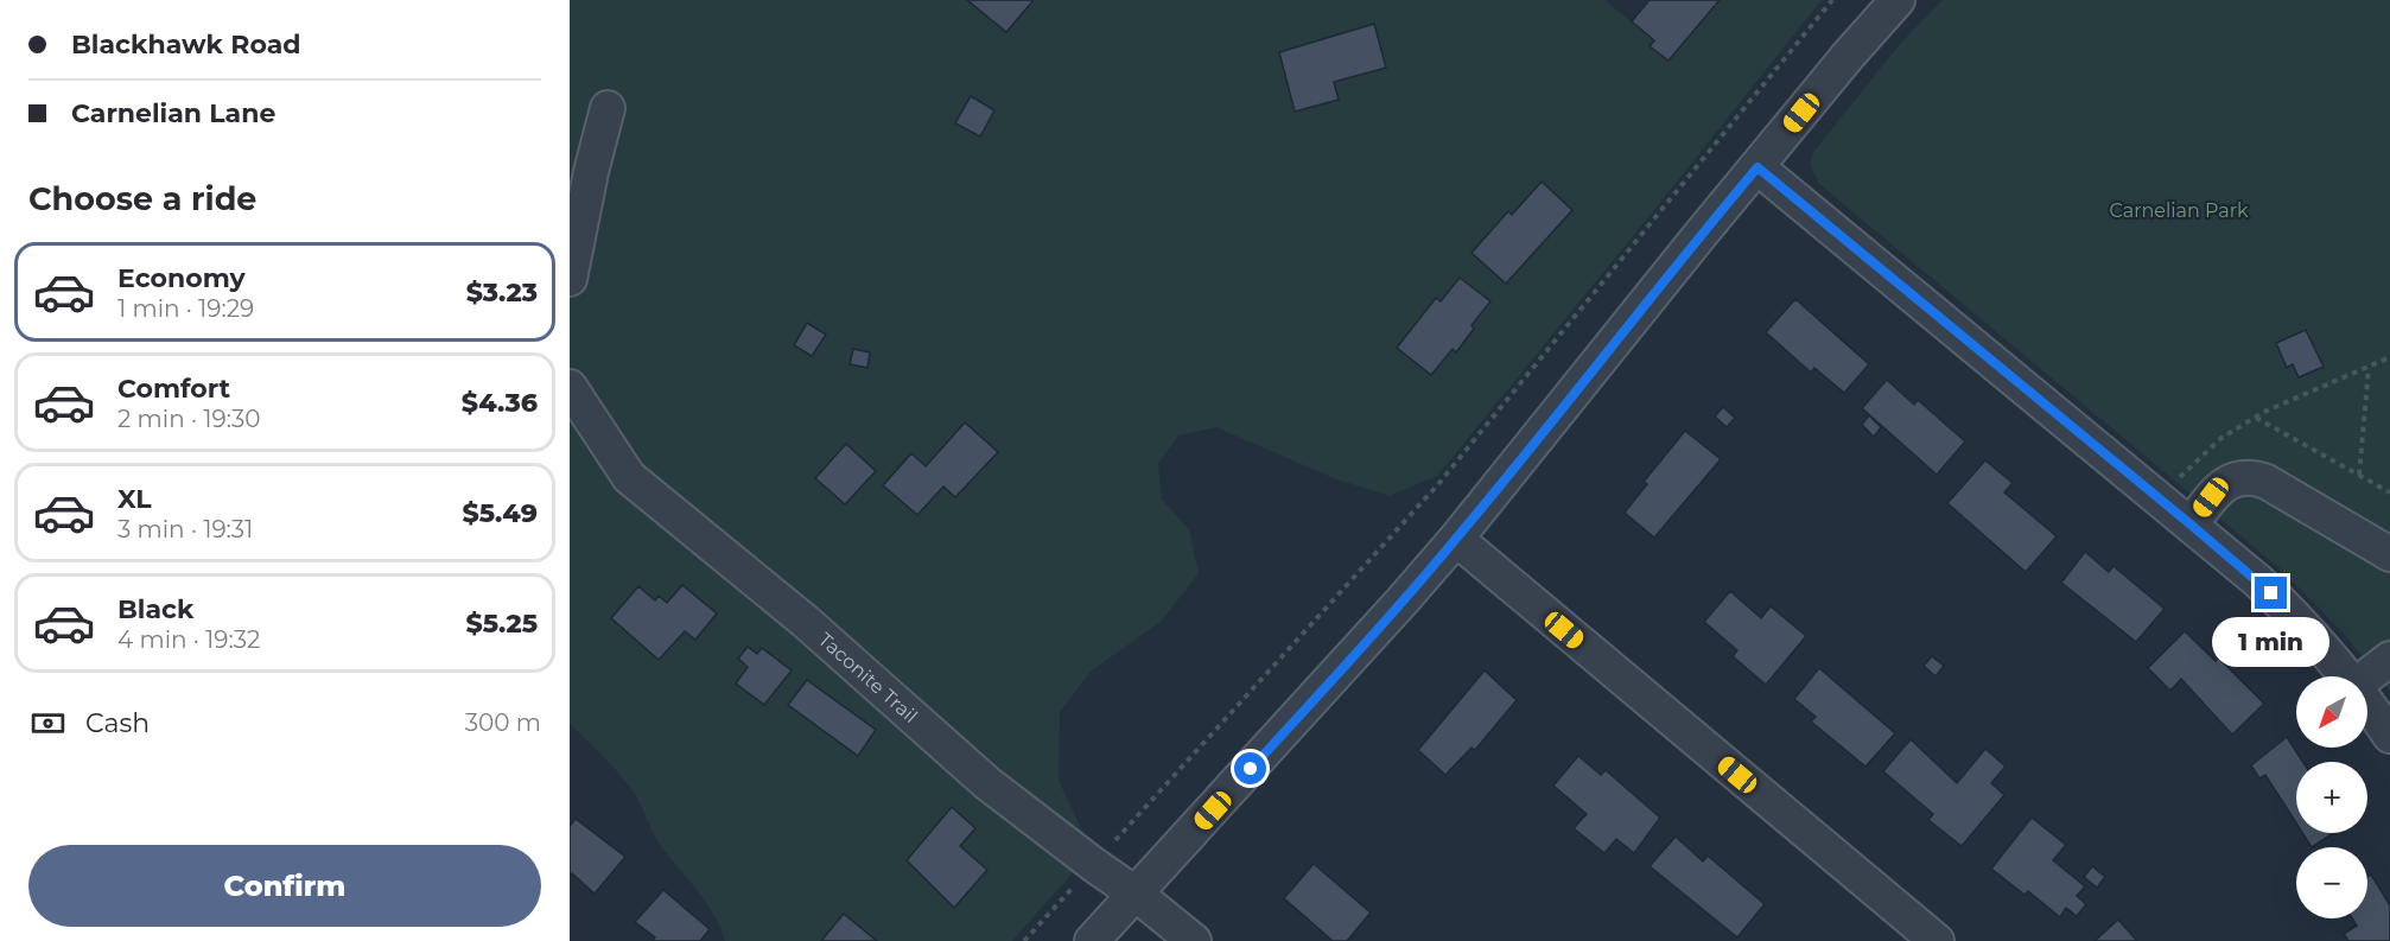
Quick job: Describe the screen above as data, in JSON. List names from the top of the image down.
{
  "streets": {
    "street": ["Taconite Trail"]
  },
  "parks": ["Carnelian Park"],
  "north": "bottom left",
  "page": {
    "banner": ["Blackhawk Road", "Carnelian Lane"],
    "heading": "Choose a ride",
    "list": [
      {
        "name": "Economy",
        "note": "1 min · 19:29",
        "value": "$3.23"
      },
      {
        "name": "Comfort",
        "note": "2 min · 19:30",
        "value": "$4.36"
      },
      {
        "name": "XL",
        "note": "3 min · 19:31",
        "value": "$5.49"
      },
      {
        "name": "Black",
        "note": "4 min · 19:32",
        "value": "$5.25"
      }
    ],
    "bubble": "1 min",
    "map_buttons": ["+", "−"],
    "pay": ["Cash", "300 m"],
    "buttons": "Confirm"
  }
}
